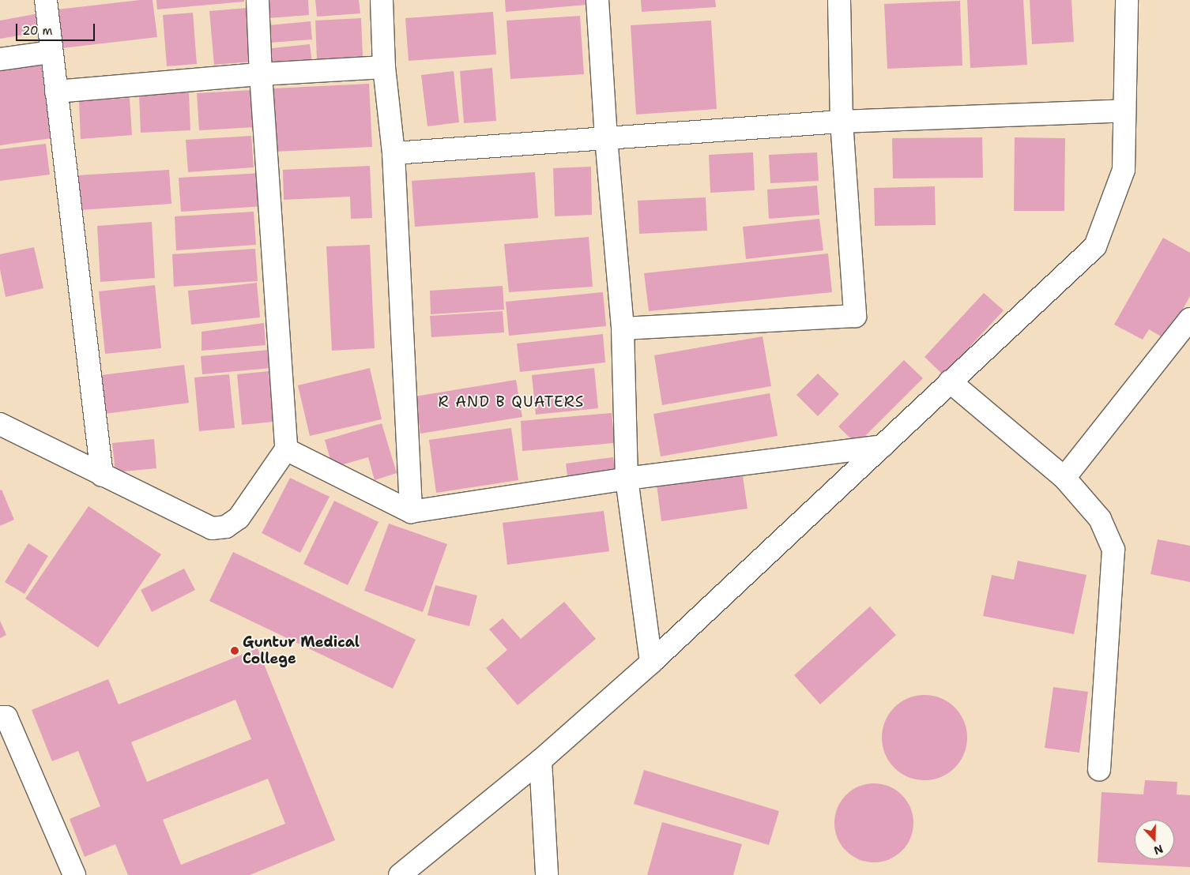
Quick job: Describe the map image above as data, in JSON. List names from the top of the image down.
{
  "districts": ["R AND B QUATERS"],
  "places": ["Guntur Medical College"],
  "scale_bar": "20 m",
  "north": "bottom"
}
